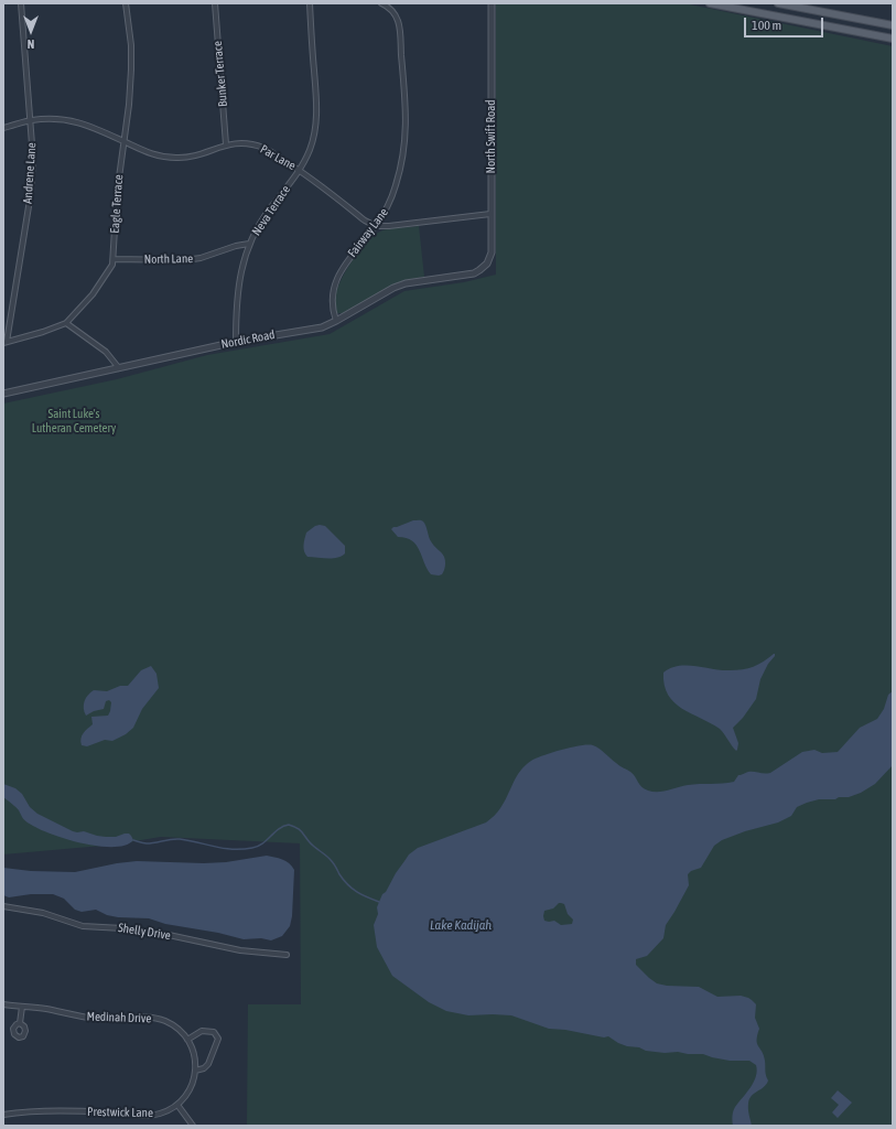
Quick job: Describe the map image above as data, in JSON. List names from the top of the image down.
{
  "streets": {
    "street": [
      "Bunker Terrace",
      "North Swift Road",
      "Par Lane",
      "Andrene Lane",
      "Eagle Terrace",
      "Neva Terrace",
      "Fairway Lane",
      "North Lane",
      "Nordic Road",
      "Shelly Drive",
      "Medinah Drive",
      "Prestwick Lane"
    ]
  },
  "crossings": [
    ["Bunker Terrace", "Par Lane"],
    ["North Swift Road", "Nordic Road"],
    ["Par Lane", "Andrene Lane"],
    ["Par Lane", "Eagle Terrace"],
    ["Par Lane", "Neva Terrace"],
    ["Par Lane", "Fairway Lane"],
    ["Andrene Lane", "Eagle Terrace"],
    ["Eagle Terrace", "North Lane"],
    ["Neva Terrace", "North Lane"],
    ["Neva Terrace", "Nordic Road"],
    ["Fairway Lane", "Nordic Road"],
    ["Medinah Drive", "Prestwick Lane"]
  ],
  "water": ["Lake Kadijah"],
  "parks": ["Saint Luke's Lutheran Cemetery"],
  "scale_bar": "100 m",
  "north": "bottom"
}
